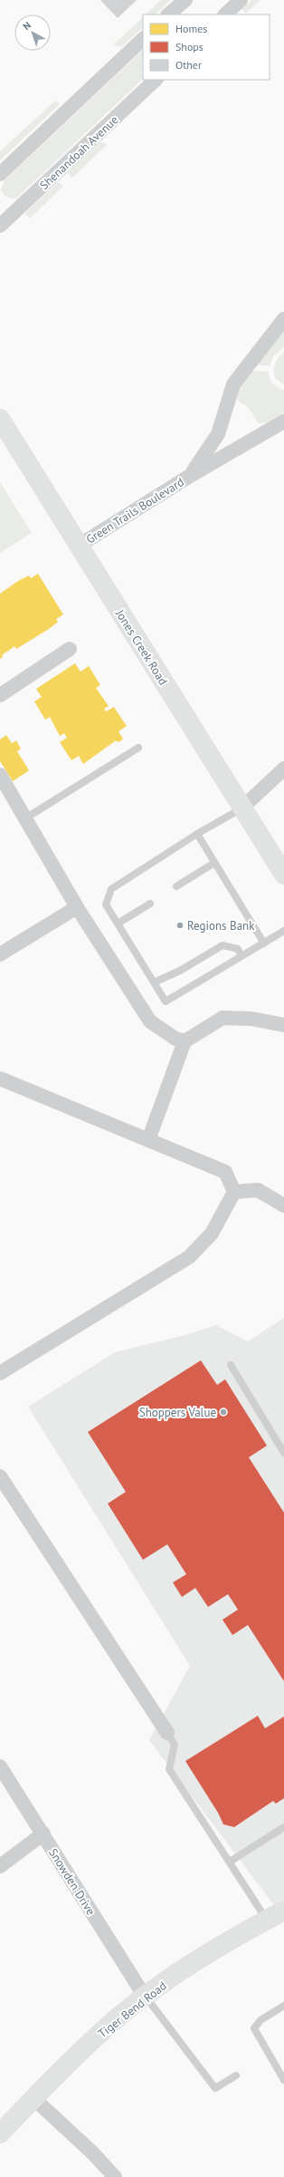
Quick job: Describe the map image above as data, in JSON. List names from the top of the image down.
{
  "streets": {
    "main road": ["Jones Creek Road", "Tiger Bend Road"],
    "street": ["Shenandoah Avenue", "Green Trails Boulevard", "Snowden Drive"]
  },
  "crossings": [
    ["Green Trails Boulevard", "Jones Creek Road"],
    ["Snowden Drive", "Tiger Bend Road"]
  ],
  "places": ["Regions Bank", "Shoppers Value"],
  "legend": ["Homes", "Shops", "Other"],
  "north": "top left"
}
